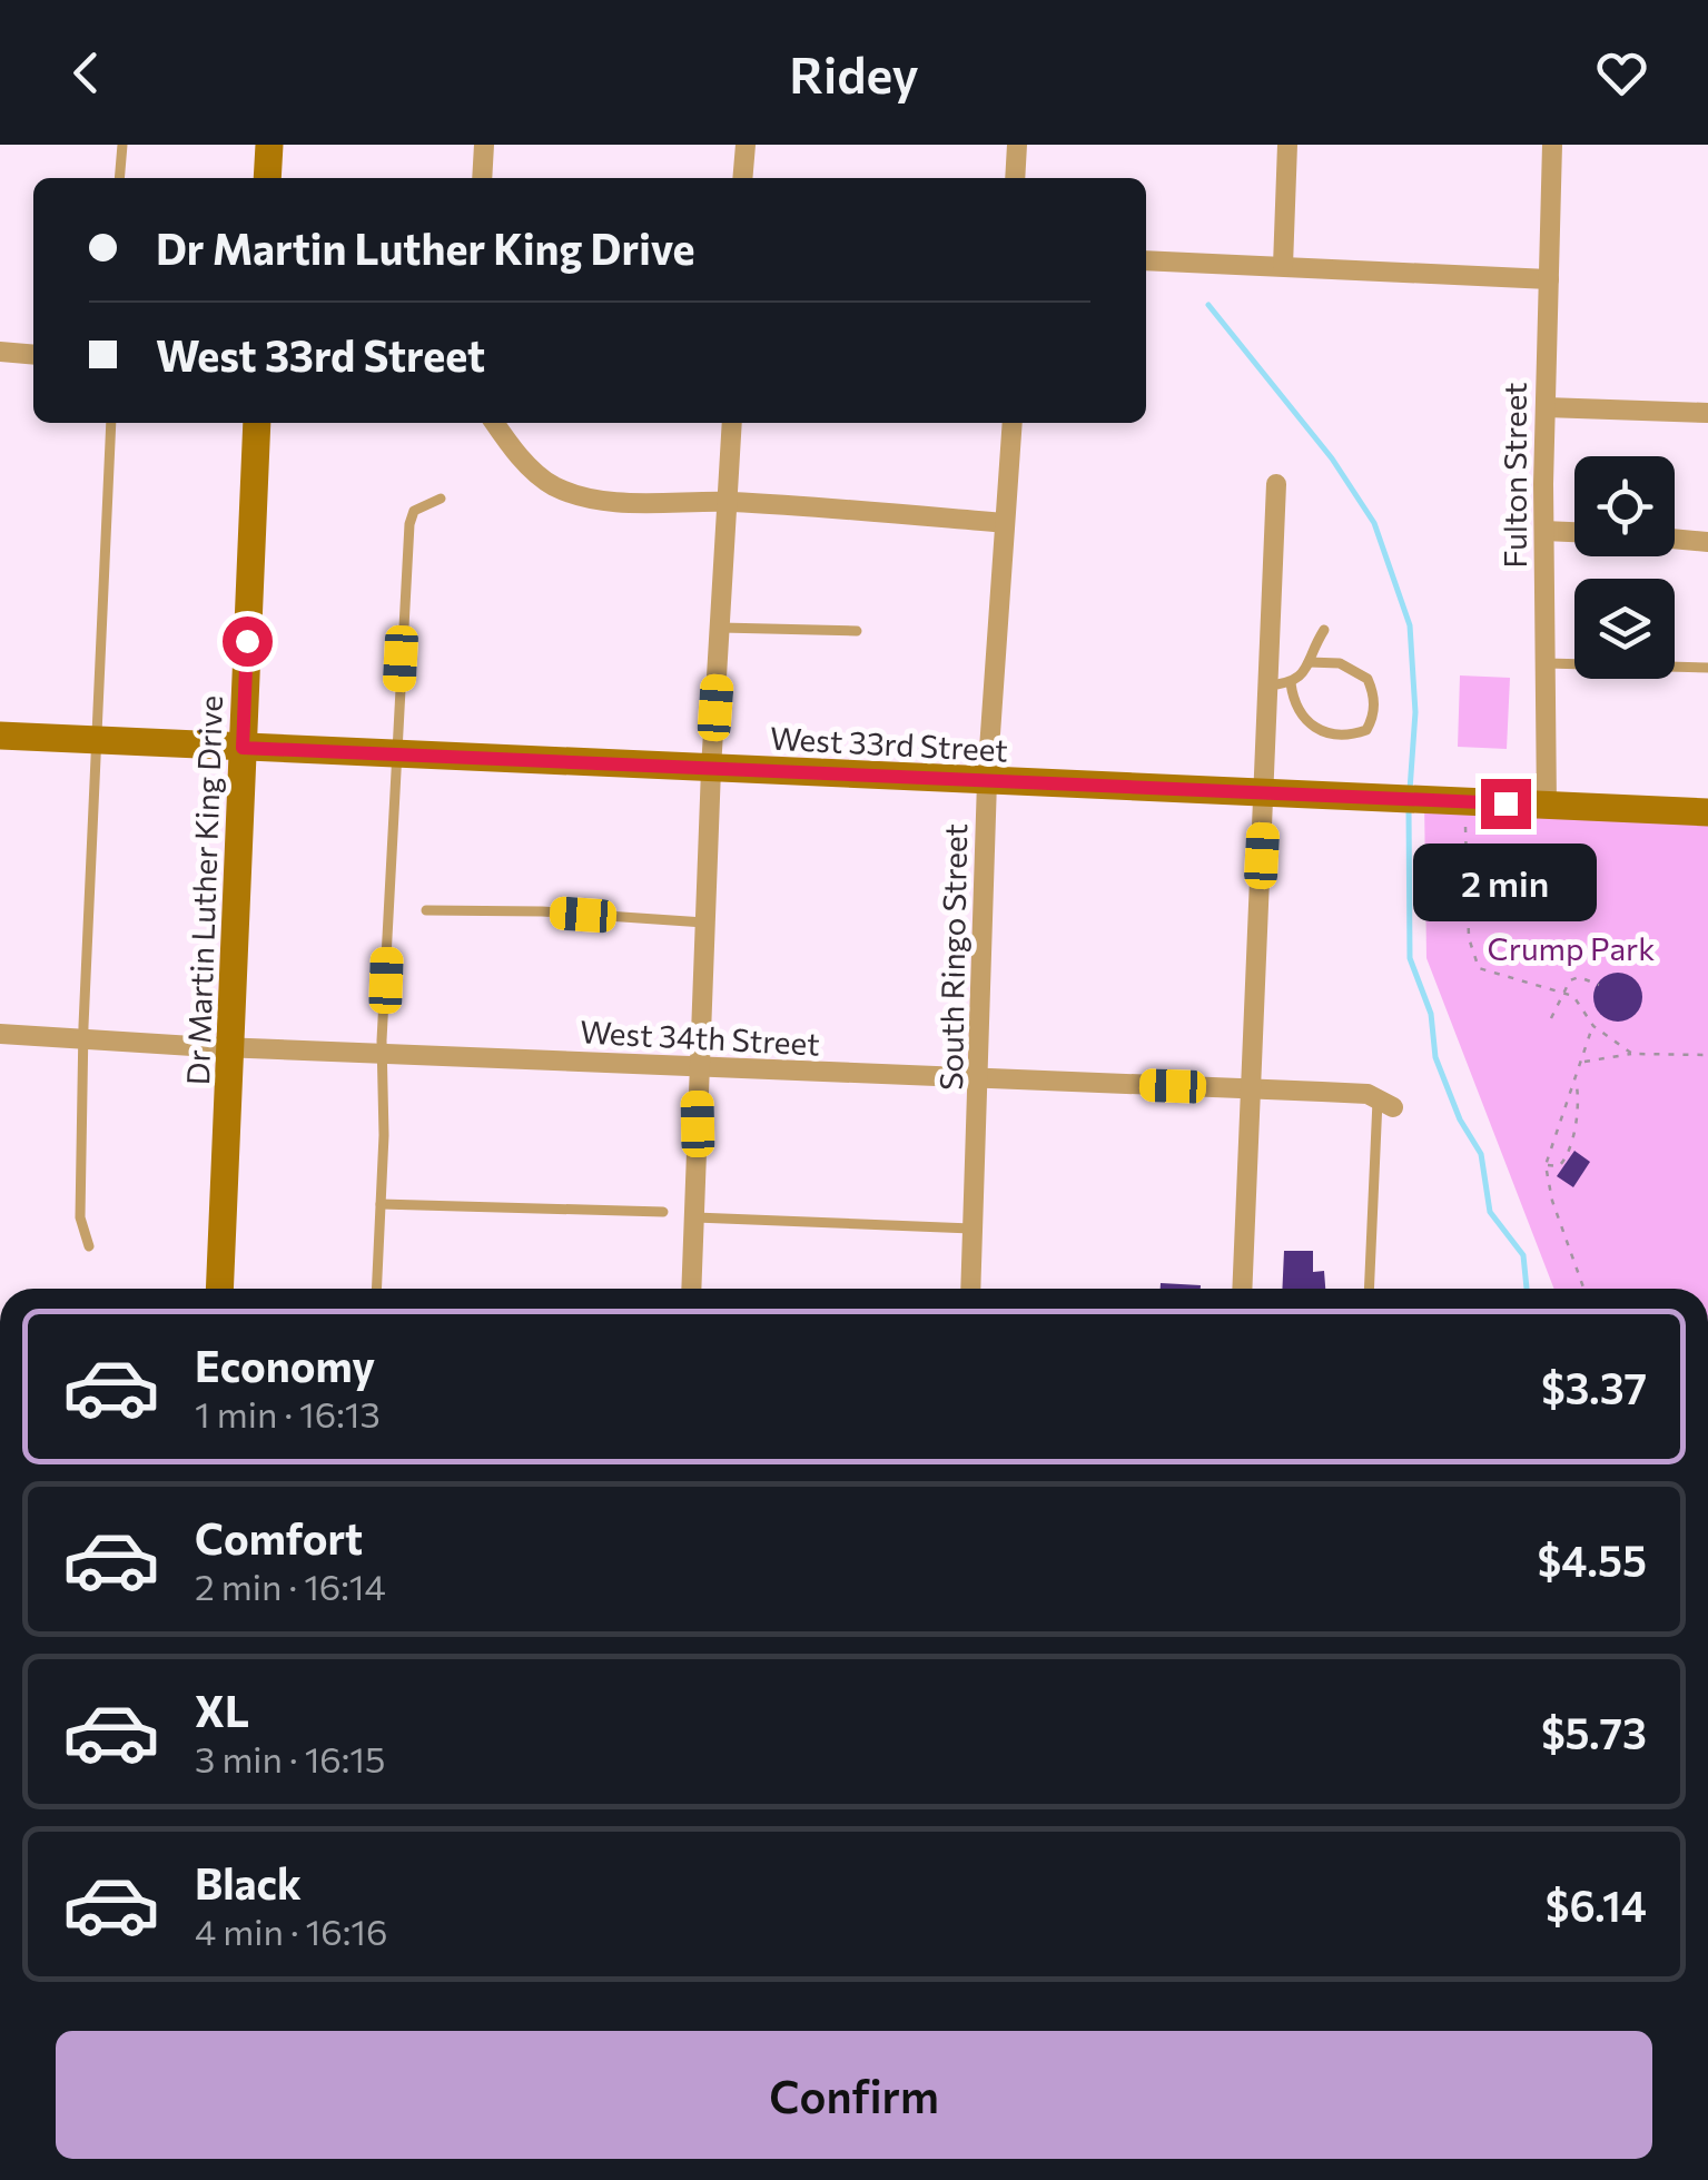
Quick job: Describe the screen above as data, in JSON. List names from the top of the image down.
{
  "streets": {
    "street": [
      "Fulton Street",
      "West 33rd Street",
      "Dr Martin Luther King Drive",
      "South Ringo Street",
      "West 34th Street"
    ]
  },
  "crossings": [
    ["Fulton Street", "West 33rd Street"],
    ["West 33rd Street", "Dr Martin Luther King Drive"],
    ["West 33rd Street", "South Ringo Street"],
    ["Dr Martin Luther King Drive", "West 34th Street"],
    ["South Ringo Street", "West 34th Street"]
  ],
  "parks": ["Crump Park"],
  "page": {
    "header": "Ridey",
    "banner": ["Dr Martin Luther King Drive", "West 33rd Street"],
    "bubble": "2 min",
    "list": [
      {
        "name": "Economy",
        "note": "1 min · 16:13",
        "value": "$3.37"
      },
      {
        "name": "Comfort",
        "note": "2 min · 16:14",
        "value": "$4.55"
      },
      {
        "name": "XL",
        "note": "3 min · 16:15",
        "value": "$5.73"
      },
      {
        "name": "Black",
        "note": "4 min · 16:16",
        "value": "$6.14"
      }
    ],
    "buttons": "Confirm"
  }
}
